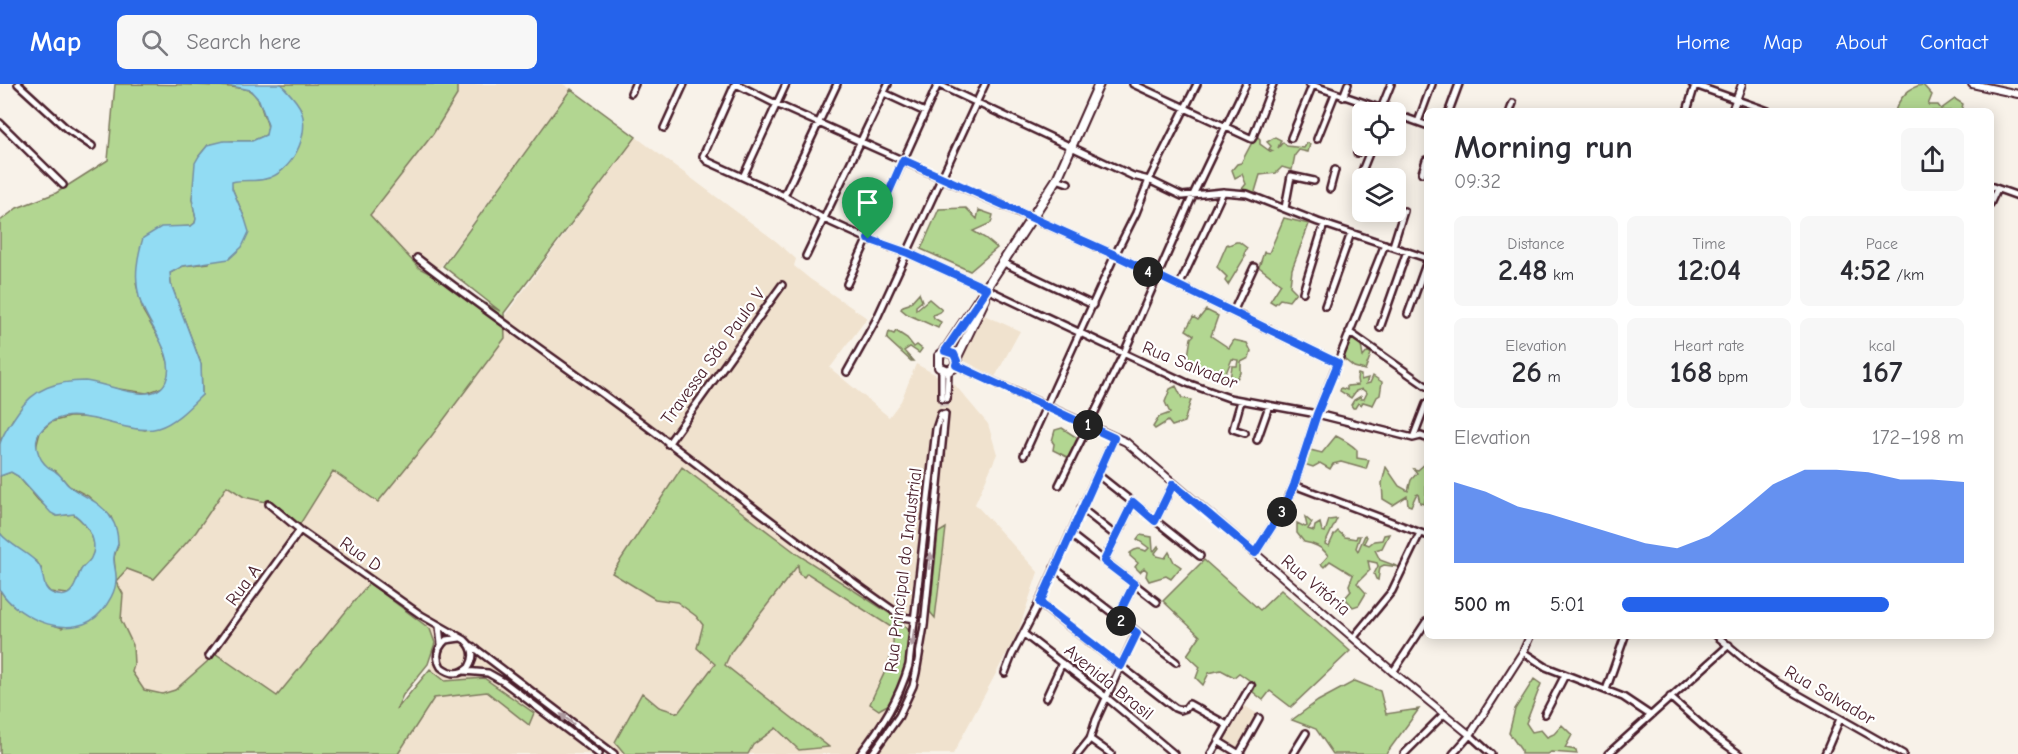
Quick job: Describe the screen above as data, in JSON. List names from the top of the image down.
{
  "streets": {
    "street": [
      "Travessa São Paulo V",
      "Rua Salvador",
      "Rua D",
      "Rua Principal do Industrial",
      "Rua A",
      "Rua Vitória",
      "Avenida Brasil"
    ]
  },
  "crossings": [
    ["Rua D", "Rua A"]
  ],
  "page": {
    "header": "Map",
    "search": "Search here",
    "nav": [
      "Home",
      "Map",
      "About",
      "Contact"
    ],
    "heading": ["Morning run", "09:32"],
    "stats": [
      ["Distance", "2.48 km"],
      ["Time", "12:04"],
      ["Pace", "4:52 /km"],
      ["Elevation", "26 m"],
      ["Heart rate", "168 bpm"],
      ["kcal", "167"]
    ],
    "pins": [
      "4",
      "1",
      "3",
      "2"
    ],
    "chart": ["Elevation", "172–198 m"],
    "list": [
      {
        "name": "500 m",
        "note": "5:01"
      }
    ]
  }
}
